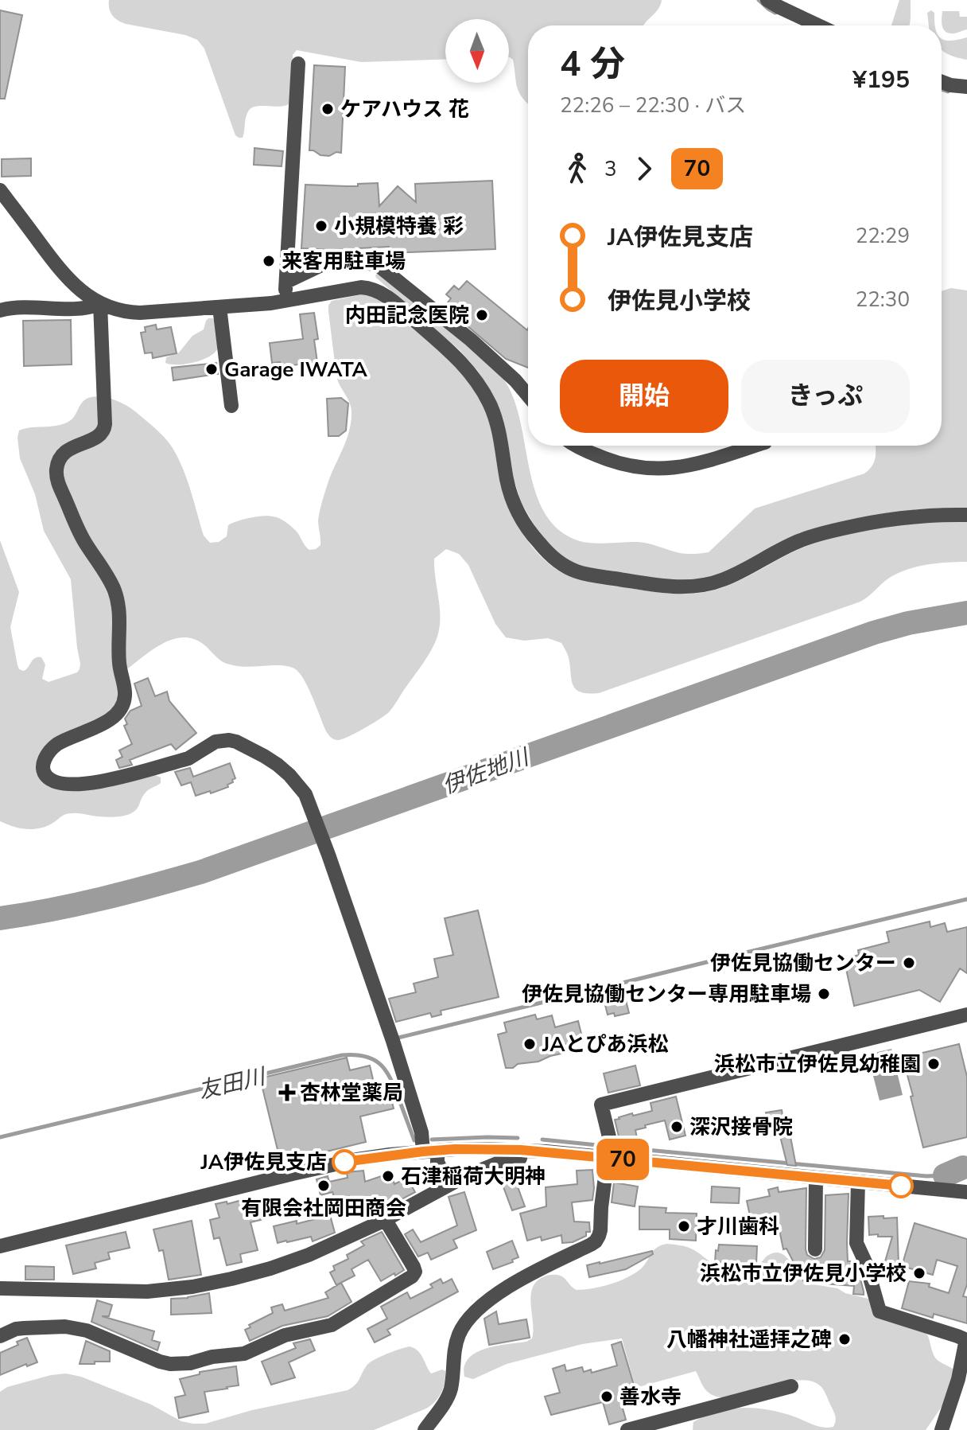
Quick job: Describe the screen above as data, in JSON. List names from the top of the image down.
{
  "water": ["伊佐地川", "友田川"],
  "places": {
    "other": [
      "ケアハウス 花",
      "小規模特養 彩",
      "来客用駐車場",
      "内田記念医院",
      "Garage IWATA",
      "伊佐見協働センター",
      "伊佐見協働センター専用駐車場",
      "JAとぴあ浜松",
      "浜松市立伊佐見幼稚園",
      "深沢接骨院",
      "JA伊佐見支店",
      "石津稲荷大明神",
      "有限会社岡田商会",
      "才川歯科",
      "浜松市立伊佐見小学校",
      "八幡神社遥拝之碑",
      "善水寺"
    ],
    "health": ["杏林堂薬局"]
  },
  "lines": ["bus line 70"],
  "north": "bottom",
  "page": {
    "on_map": "70",
    "heading": ["4 分", "22:26 – 22:30 · バス", "¥195"],
    "legs": ["3", "70"],
    "list": [
      {
        "name": "JA伊佐見支店",
        "value": "22:29"
      },
      {
        "name": "伊佐見小学校",
        "value": "22:30"
      }
    ],
    "buttons": ["開始", "きっぷ"]
  }
}
